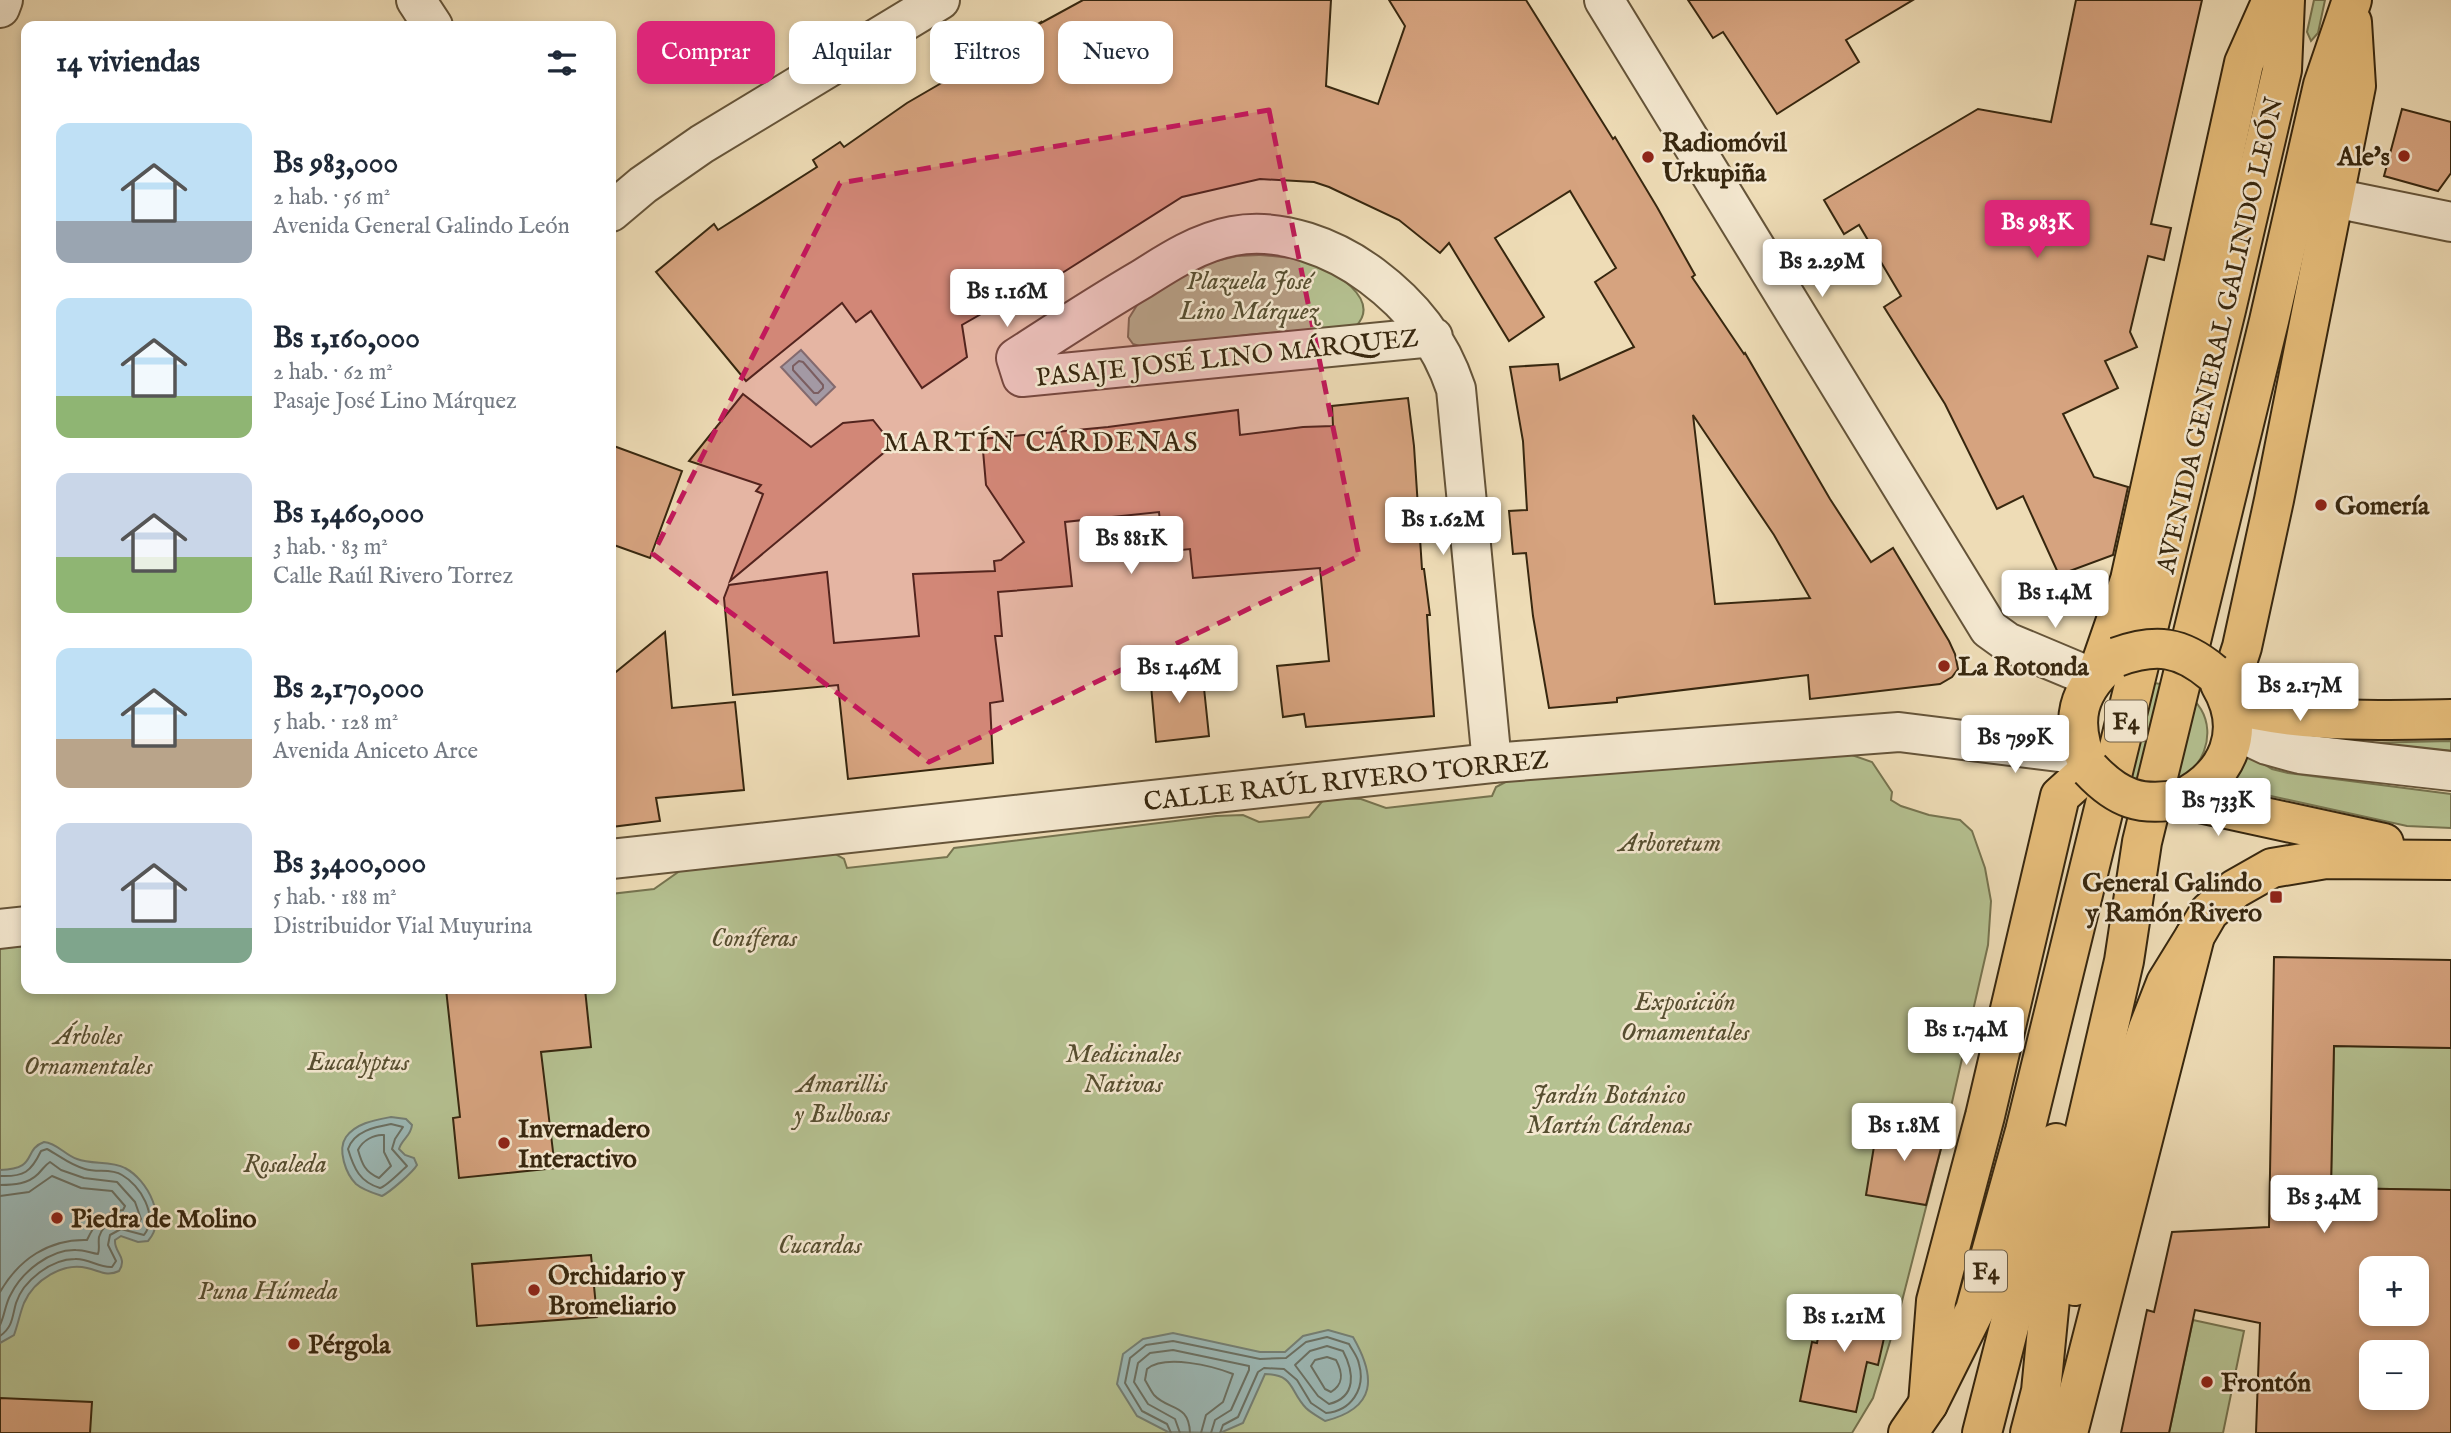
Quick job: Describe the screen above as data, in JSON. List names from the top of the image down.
{
  "streets": {
    "main road": ["AVENIDA GENERAL GALINDO LEÓN", "F4"],
    "street": ["PASAJE JOSÉ LINO MÁRQUEZ", "CALLE RAÚL RIVERO TORREZ"]
  },
  "crossings": [
    ["AVENIDA GENERAL GALINDO LEÓN", "F4"],
    ["PASAJE JOSÉ LINO MÁRQUEZ", "CALLE RAÚL RIVERO TORREZ"]
  ],
  "districts": ["MARTÍN CÁRDENAS"],
  "parks": [
    "Plazuela José Lino Márquez",
    "Arboretum",
    "Coníferas",
    "Exposición Ornamentales",
    "Árboles Ornamentales",
    "Medicinales Nativas",
    "Eucalyptus",
    "Amarillis y Bulbosas",
    "Jardín Botánico Martín Cárdenas",
    "Rosaleda",
    "Cucardas",
    "Puna Húmeda"
  ],
  "places": {
    "other": [
      "Ale's",
      "Radiomóvil Urkupiña",
      "Gomería",
      "La Rotonda",
      "Invernadero Interactivo",
      "Piedra de Molino",
      "Orchidario y Bromeliario",
      "Pérgola",
      "Frontón"
    ],
    "transit": ["General Galindo y Ramón Rivero"]
  },
  "page": {
    "chip": [
      "Comprar",
      "Alquilar",
      "Filtros",
      "Nuevo"
    ],
    "heading": "14 viviendas",
    "list": [
      {
        "name": "Bs 983,000",
        "note": "2 hab. · 56 m² · Avenida General Galindo León"
      },
      {
        "name": "Bs 1,160,000",
        "note": "2 hab. · 62 m² · Pasaje José Lino Márquez"
      },
      {
        "name": "Bs 1,460,000",
        "note": "3 hab. · 83 m² · Calle Raúl Rivero Torrez"
      },
      {
        "name": "Bs 2,170,000",
        "note": "5 hab. · 128 m² · Avenida Aniceto Arce"
      },
      {
        "name": "Bs 3,400,000",
        "note": "5 hab. · 188 m² · Distribuidor Vial Muyurina"
      }
    ],
    "price": [
      "Bs 983K",
      "Bs 2.29M",
      "Bs 1.16M",
      "Bs 1.62M",
      "Bs 881K",
      "Bs 1.4M",
      "Bs 1.46M",
      "Bs 2.17M",
      "Bs 799K",
      "Bs 733K",
      "Bs 1.74M",
      "Bs 1.8M",
      "Bs 3.4M",
      "Bs 1.21M"
    ],
    "map_buttons": ["+", "−"]
  }
}
